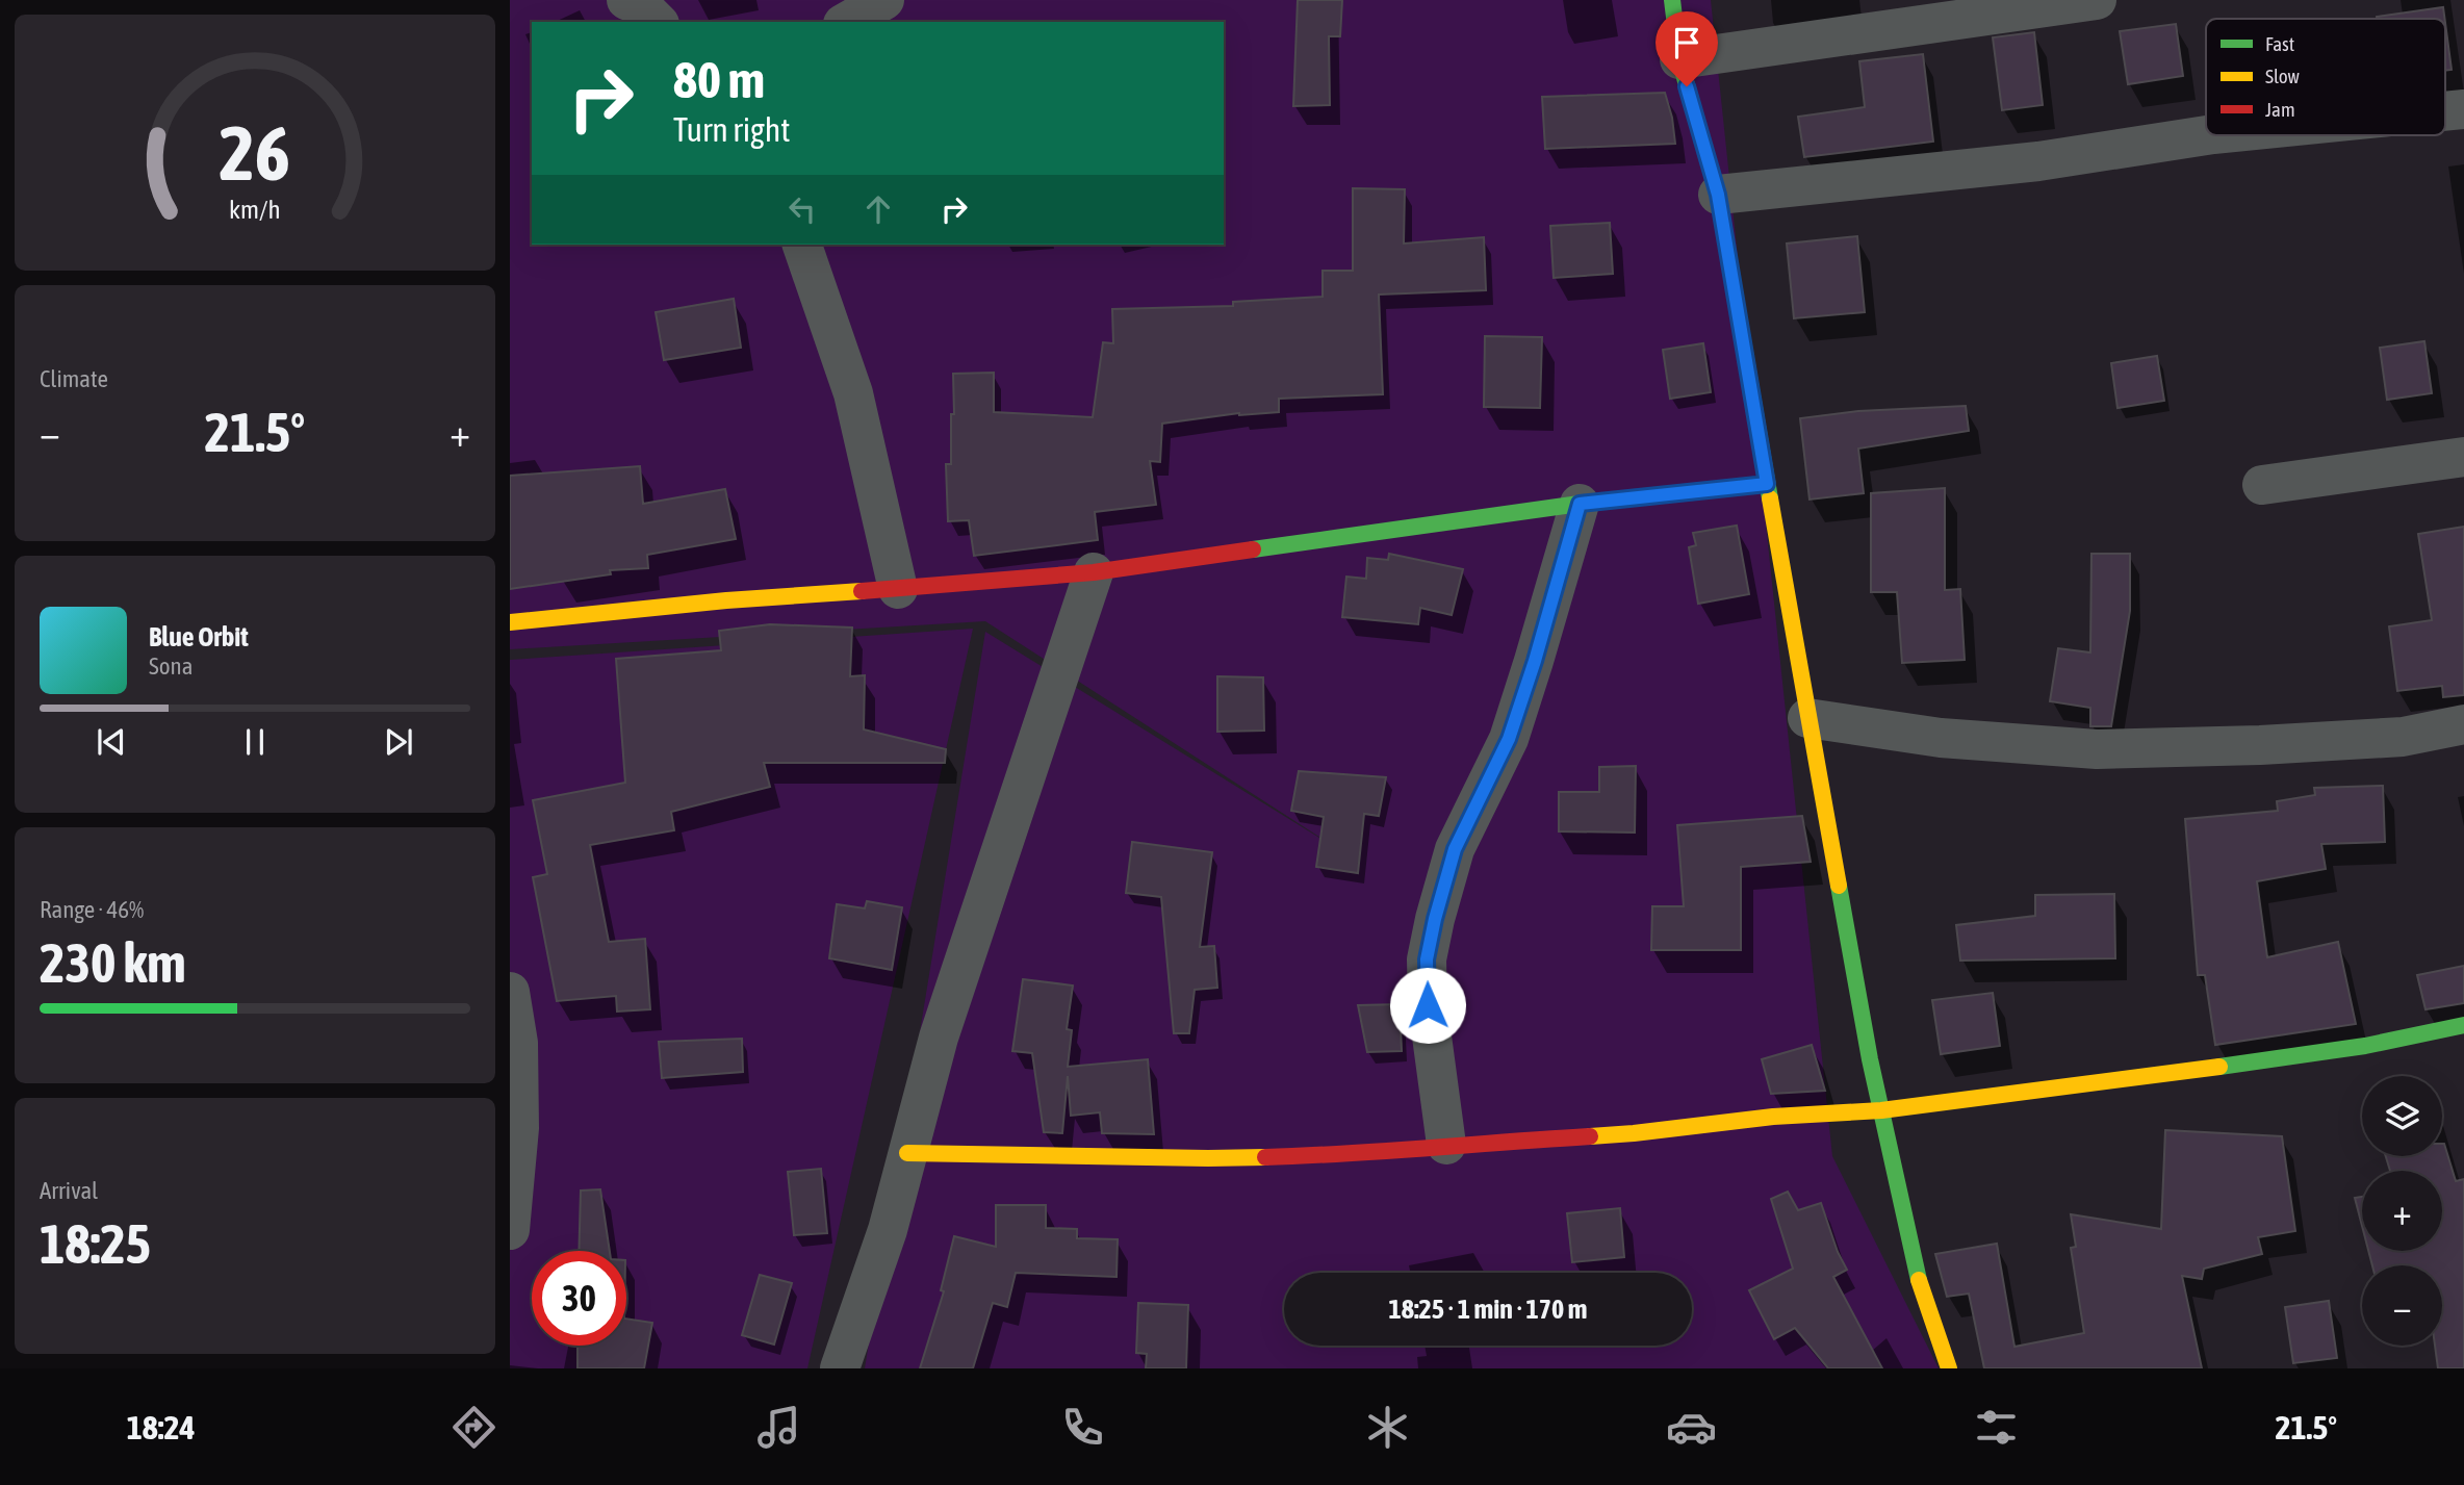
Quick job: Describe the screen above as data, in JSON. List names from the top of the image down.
{
  "legend": ["Fast", "Slow", "Jam"],
  "page": {
    "turn": ["80 m", "Turn right"],
    "tile": [
      "Climate",
      ["Range · 46%", "230 km"],
      ["Arrival", "18:25"]
    ],
    "heat": ["−", "21.5°", "+"],
    "song": ["Blue Orbit", "Sona"],
    "map_buttons": ["+", "−"],
    "limit": "30",
    "trip": "18:25 · 1 min · 170 m",
    "tabs": ["18:24", "21.5°"],
    "gauge": ["26", "km/h"]
  }
}
